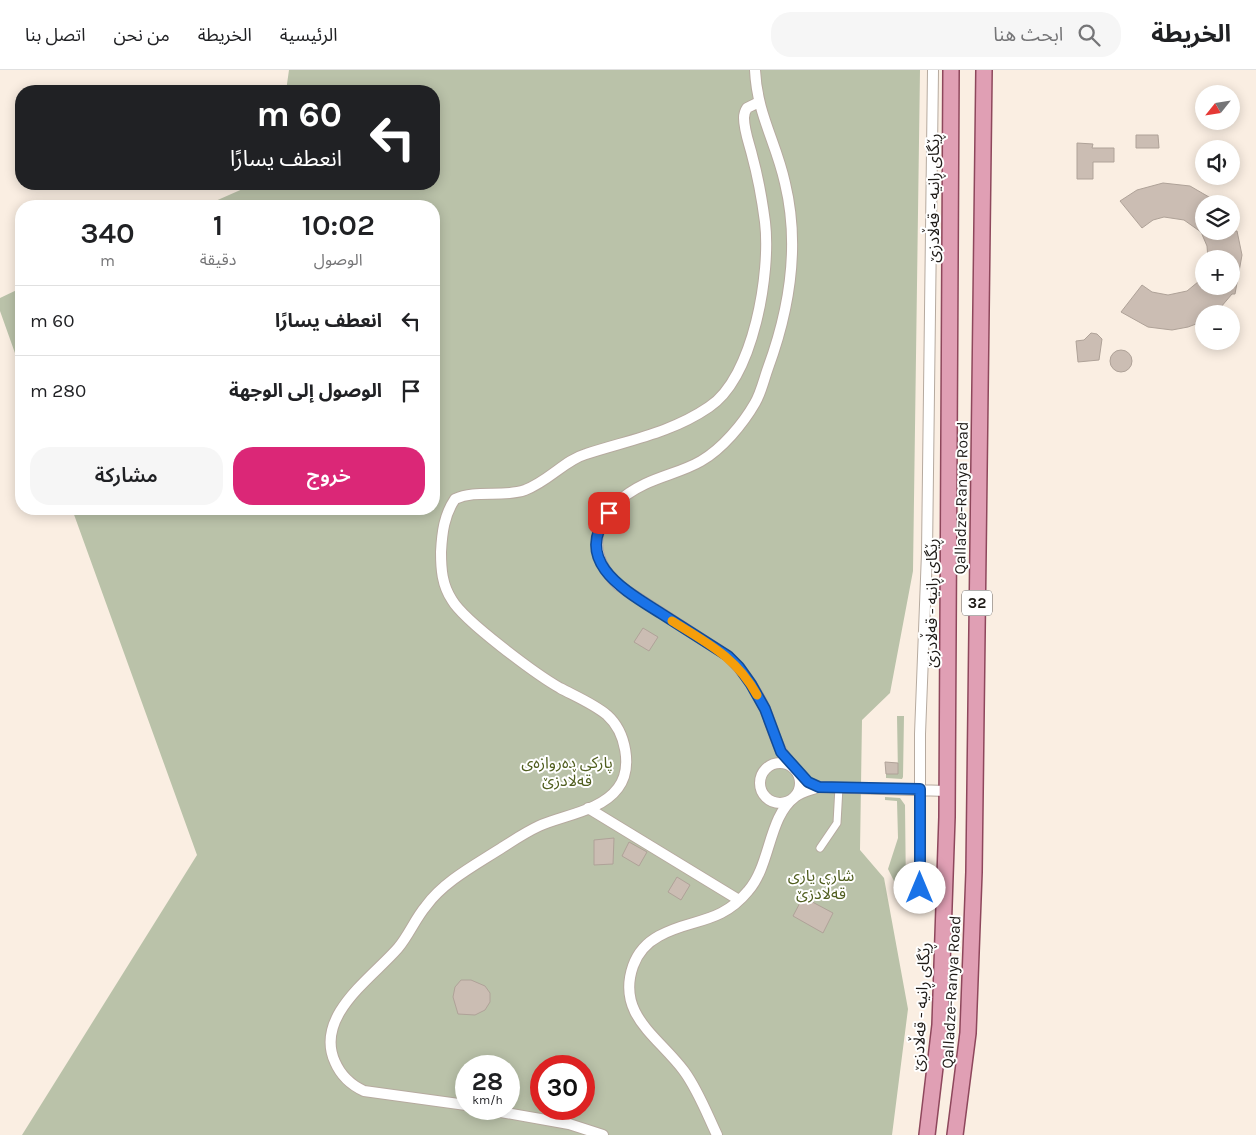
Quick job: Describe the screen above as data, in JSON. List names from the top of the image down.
{
  "streets": {
    "main road": ["ڕێگای ڕانیە - قەڵادزێ", "Qalladze-Ranya Road", "32"]
  },
  "parks": ["پارکی دەروازەی قەڵادزێ", "شاری یاری قەڵادزێ"],
  "north": "bottom left",
  "page": {
    "header": "الخريطة",
    "search": "ابحث هنا",
    "nav": [
      "الرئيسية",
      "الخريطة",
      "من نحن",
      "اتصل بنا"
    ],
    "map_buttons": ["+", "−"],
    "turn": ["60 m", "انعطف يسارًا"],
    "eta": [
      "10:02",
      "الوصول",
      "1",
      "دقيقة",
      "340",
      "m"
    ],
    "list": [
      {
        "name": "انعطف يسارًا",
        "value": "60 m"
      },
      {
        "name": "الوصول إلى الوجهة",
        "value": "280 m"
      }
    ],
    "buttons": ["خروج", "مشاركة"],
    "speed": "28 km/h",
    "limit": "30"
  }
}
